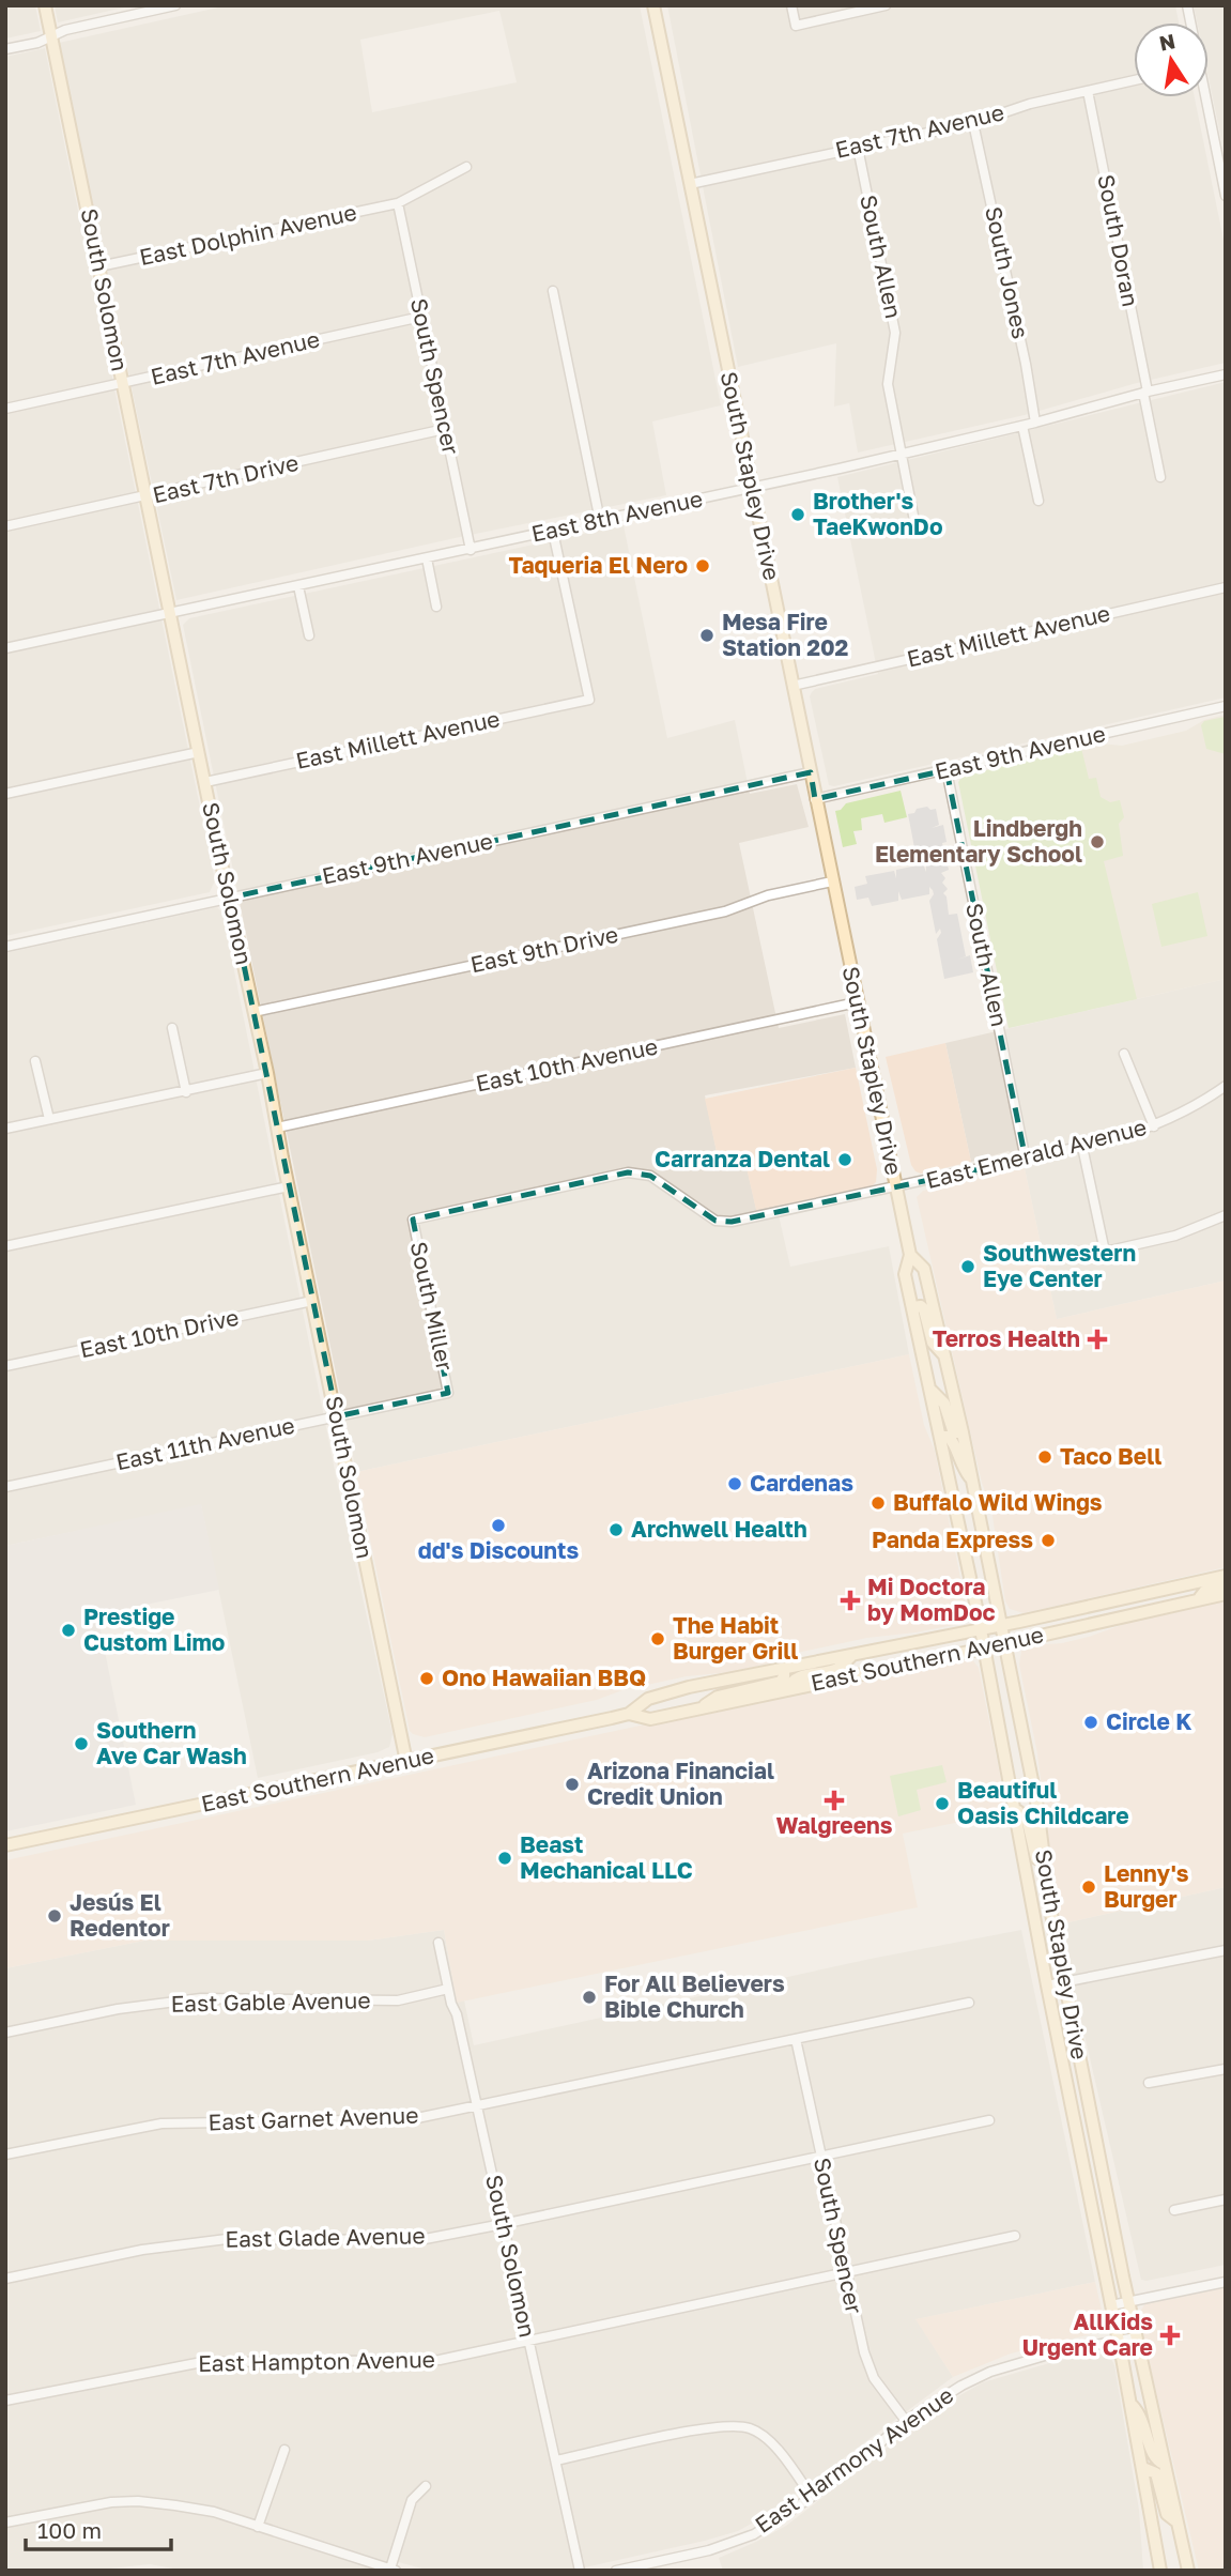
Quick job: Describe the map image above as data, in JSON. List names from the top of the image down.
{
  "streets": {
    "main road": ["South Solomon", "South Stapley Drive", "East Southern Avenue"],
    "street": [
      "East 7th Avenue",
      "East Dolphin Avenue",
      "South Doran",
      "South Allen",
      "South Jones",
      "South Spencer",
      "East 7th Drive",
      "East 8th Avenue",
      "East Millett Avenue",
      "East 9th Avenue",
      "East 9th Drive",
      "East 10th Avenue",
      "East Emerald Avenue",
      "South Miller",
      "East 10th Drive",
      "East 11th Avenue",
      "East Gable Avenue",
      "East Garnet Avenue",
      "East Glade Avenue",
      "East Hampton Avenue",
      "East Harmony Avenue"
    ]
  },
  "crossings": [
    ["East 7th Avenue", "South Doran"],
    ["East 7th Avenue", "South Allen"],
    ["East 7th Avenue", "South Jones"],
    ["East 7th Avenue", "South Solomon"],
    ["East 7th Avenue", "South Spencer"],
    ["East 7th Avenue", "South Stapley Drive"],
    ["East Dolphin Avenue", "South Solomon"],
    ["East Dolphin Avenue", "South Spencer"],
    ["South Doran", "East 8th Avenue"],
    ["South Allen", "East 8th Avenue"],
    ["South Allen", "East 9th Avenue"],
    ["South Allen", "East Emerald Avenue"],
    ["South Jones", "East 8th Avenue"],
    ["South Solomon", "East 7th Drive"],
    ["South Solomon", "East 8th Avenue"],
    ["South Solomon", "East Millett Avenue"],
    ["South Solomon", "East 9th Avenue"],
    ["South Solomon", "East 9th Drive"],
    ["South Solomon", "East 10th Avenue"],
    ["South Solomon", "East 10th Drive"],
    ["South Solomon", "East 11th Avenue"],
    ["South Solomon", "East Southern Avenue"],
    ["South Solomon", "East Gable Avenue"],
    ["South Solomon", "East Garnet Avenue"],
    ["South Solomon", "East Glade Avenue"],
    ["South Solomon", "East Hampton Avenue"],
    ["South Spencer", "East 7th Drive"],
    ["South Spencer", "East 8th Avenue"],
    ["South Spencer", "East Garnet Avenue"],
    ["South Spencer", "East Glade Avenue"],
    ["South Spencer", "East Hampton Avenue"],
    ["South Spencer", "East Harmony Avenue"],
    ["South Stapley Drive", "East 8th Avenue"],
    ["South Stapley Drive", "East Millett Avenue"],
    ["South Stapley Drive", "East 9th Avenue"],
    ["South Stapley Drive", "East 9th Drive"],
    ["South Stapley Drive", "East 10th Avenue"],
    ["South Stapley Drive", "East Emerald Avenue"],
    ["South Stapley Drive", "East Southern Avenue"],
    ["South Stapley Drive", "East Harmony Avenue"],
    ["East 8th Avenue", "East Millett Avenue"],
    ["East Emerald Avenue", "South Miller"],
    ["South Miller", "East 11th Avenue"]
  ],
  "places": {
    "other": [
      "Brother's TaeKwonDo",
      "Taqueria El Nero",
      "Mesa Fire Station 202",
      "Lindbergh Elementary School",
      "Carranza Dental",
      "Southwestern Eye Center",
      "Taco Bell",
      "Cardenas",
      "Buffalo Wild Wings",
      "dd's Discounts",
      "Archwell Health",
      "Panda Express",
      "Prestige Custom Limo",
      "The Habit Burger Grill",
      "Ono Hawaiian BBQ",
      "Circle K",
      "Southern Ave Car Wash",
      "Arizona Financial Credit Union",
      "Beautiful Oasis Childcare",
      "Beast Mechanical LLC",
      "Lenny's Burger",
      "Jesús El Redentor",
      "For All Believers Bible Church"
    ],
    "health": [
      "Terros Health",
      "Mi Doctora by MomDoc",
      "Walgreens",
      "AllKids Urgent Care"
    ]
  },
  "scale_bar": "100 m",
  "north": "top"
}
